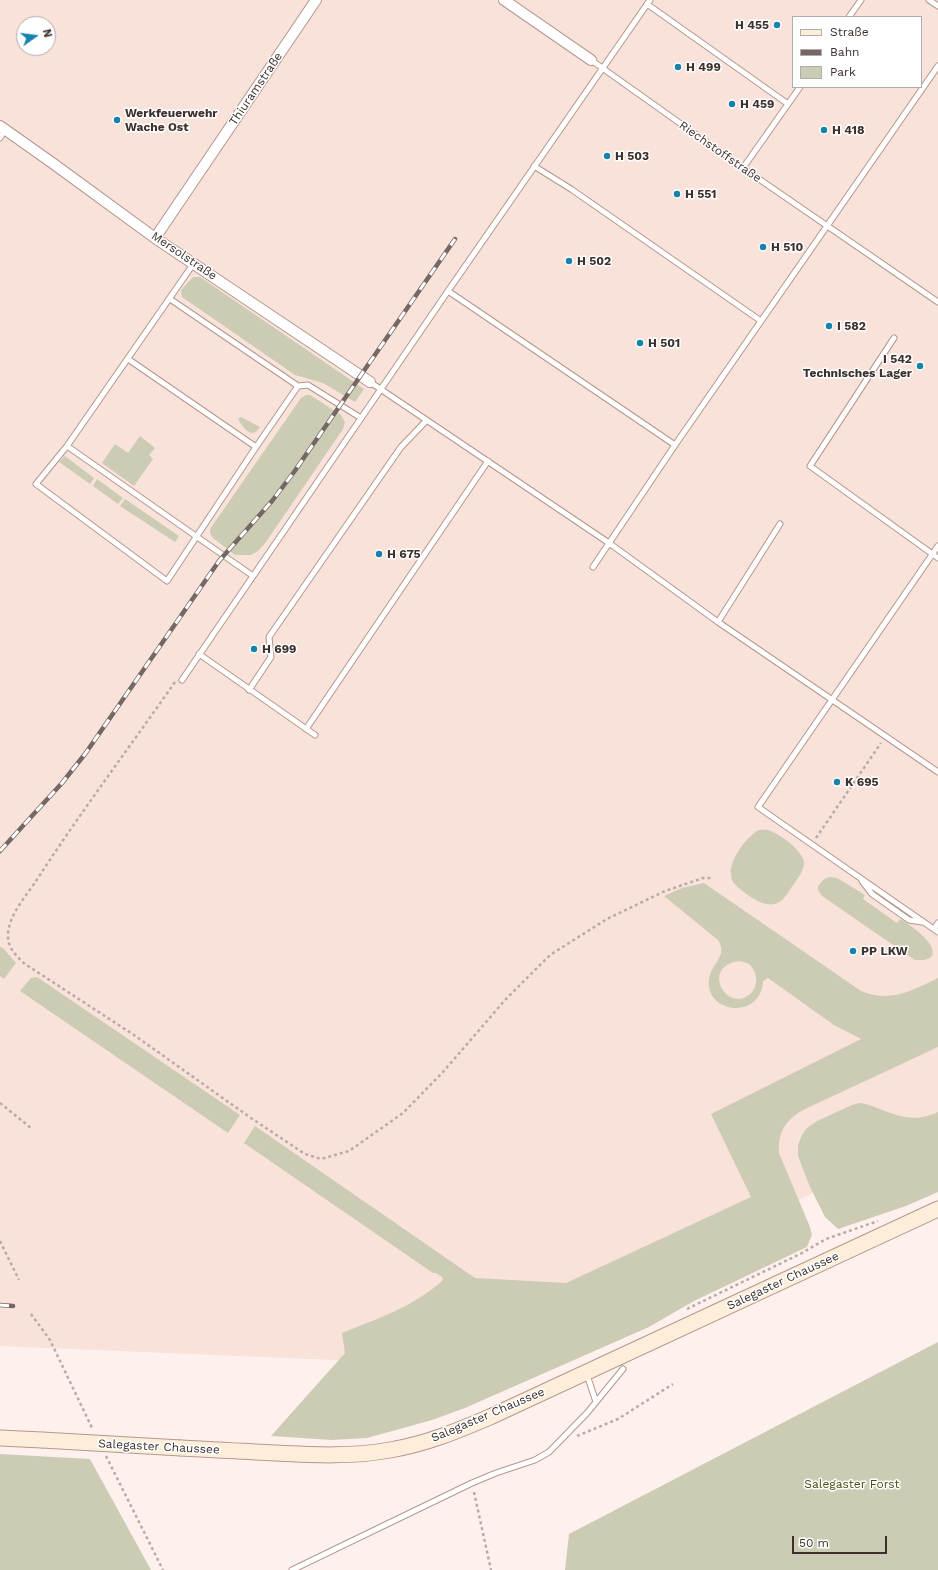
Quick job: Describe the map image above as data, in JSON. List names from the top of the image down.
{
  "streets": {
    "main road": ["Salegaster Chaussee"],
    "street": ["Thiuramstraße", "Riechstoffstraße", "Mersolstraße"]
  },
  "crossings": [
    ["Thiuramstraße", "Mersolstraße"]
  ],
  "parks": ["Salegaster Forst"],
  "places": [
    "H 455",
    "H 499",
    "H 459",
    "Werkfeuerwehr Wache Ost",
    "H 418",
    "H 503",
    "H 551",
    "H 510",
    "H 502",
    "I 582",
    "H 501",
    "I 542 Technisches Lager",
    "H 675",
    "H 699",
    "K 695",
    "PP LKW"
  ],
  "legend": ["Straße", "Bahn", "Park"],
  "scale_bar": "50 m",
  "north": "right"
}
